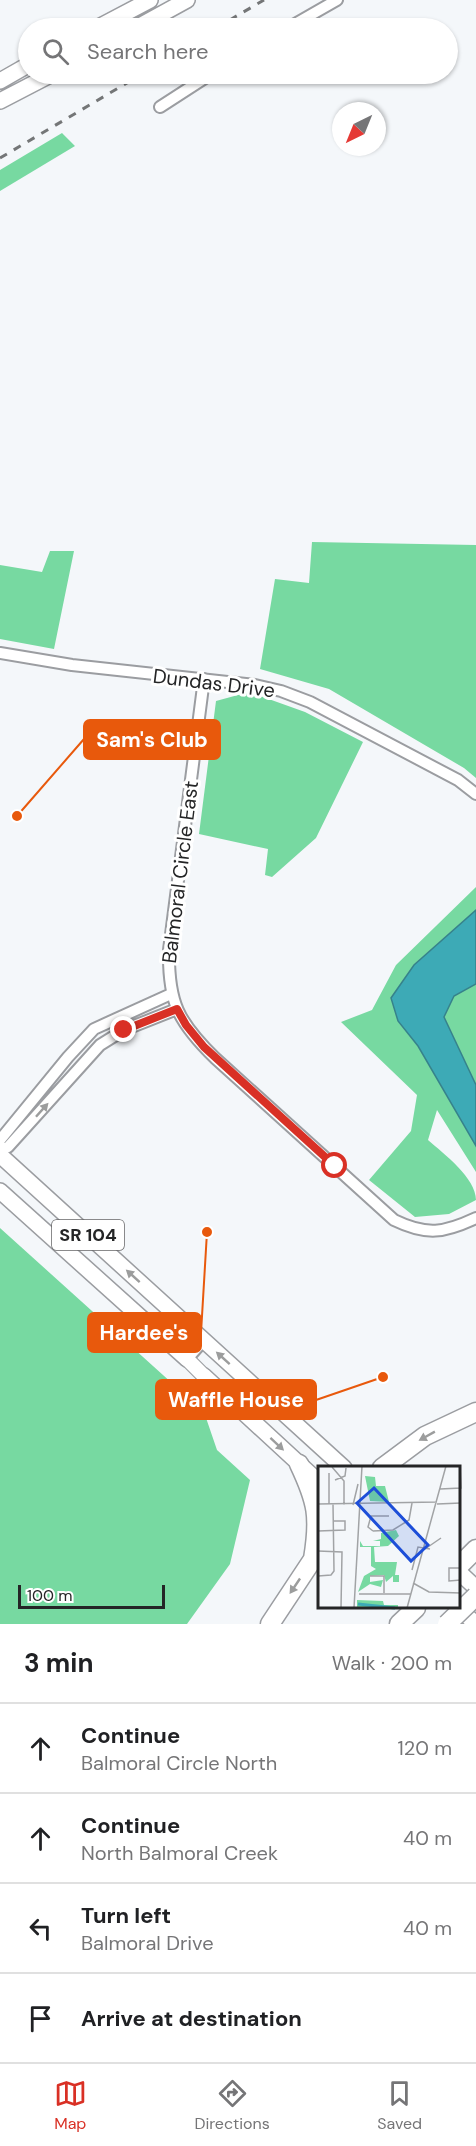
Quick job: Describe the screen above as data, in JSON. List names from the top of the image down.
{
  "streets": {
    "main road": ["SR 104"],
    "street": ["Dundas Drive", "Balmoral Circle East"]
  },
  "crossings": [
    ["Dundas Drive", "Balmoral Circle East"]
  ],
  "places": ["Sam's Club", "Hardee's", "Waffle House"],
  "scale_bar": "100 m",
  "north": "bottom left",
  "page": {
    "search": "Search here",
    "scale": "100 m",
    "heading": ["3 min", "Walk · 200 m"],
    "list": [
      ["Continue", "Balmoral Circle North", "120 m"],
      ["Continue", "North Balmoral Creek", "40 m"],
      ["Turn left", "Balmoral Drive", "40 m"],
      "Arrive at destination"
    ],
    "nav": ["Map", "Directions", "Saved"]
  }
}
